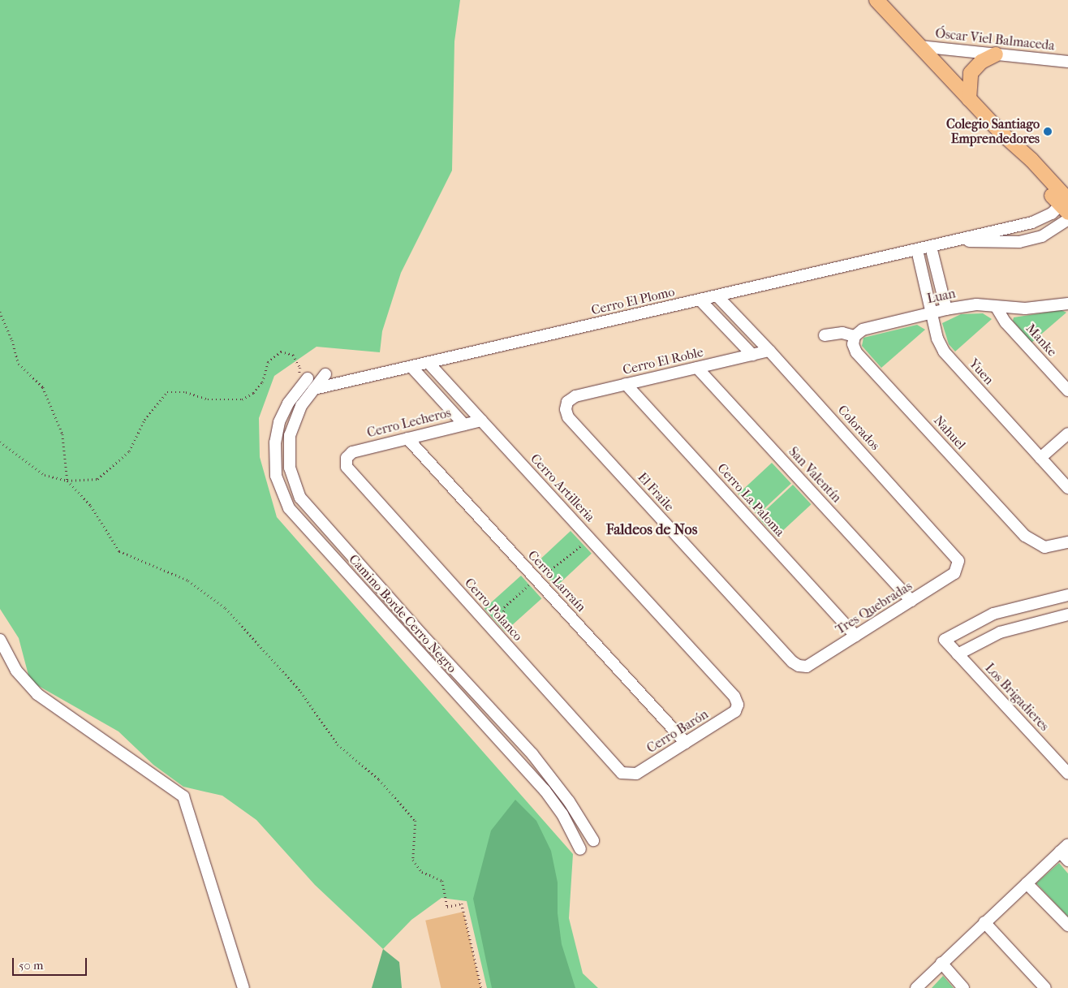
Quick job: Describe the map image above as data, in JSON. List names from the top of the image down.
{
  "streets": {
    "street": [
      "Óscar Viel Balmaceda",
      "Luan",
      "Cerro El Plomo",
      "Manke",
      "Cerro El Roble",
      "Yuen",
      "Cerro Lecheros",
      "Colorados",
      "Nahuel",
      "San Valentín",
      "Cerro Artilleria",
      "El Fraile",
      "Cerro La Paloma",
      "Cerro Larraín",
      "Tres Quebradas",
      "Cerro Polanco",
      "Camino Borde Cerro Negro",
      "Los Brigadieres",
      "Cerro Barón"
    ]
  },
  "crossings": [
    ["Luan", "Manke"],
    ["Luan", "Yuen"],
    ["Luan", "Nahuel"],
    ["Cerro El Plomo", "Yuen"],
    ["Cerro El Plomo", "Colorados"],
    ["Cerro El Plomo", "Cerro Artilleria"],
    ["Cerro El Plomo", "Camino Borde Cerro Negro"],
    ["Cerro El Roble", "Colorados"],
    ["Cerro El Roble", "San Valentín"],
    ["Cerro El Roble", "El Fraile"],
    ["Cerro El Roble", "Cerro La Paloma"],
    ["Cerro Lecheros", "Cerro Artilleria"],
    ["Cerro Lecheros", "Cerro Larraín"],
    ["Cerro Lecheros", "Cerro Polanco"],
    ["Colorados", "Tres Quebradas"],
    ["San Valentín", "Tres Quebradas"],
    ["Cerro Artilleria", "Cerro Barón"],
    ["El Fraile", "Tres Quebradas"],
    ["Cerro La Paloma", "Tres Quebradas"],
    ["Cerro Larraín", "Cerro Barón"],
    ["Cerro Polanco", "Cerro Barón"]
  ],
  "districts": ["Faldeos de Nos"],
  "places": ["Colegio Santiago Emprendedores"],
  "scale_bar": "50 m"
}
